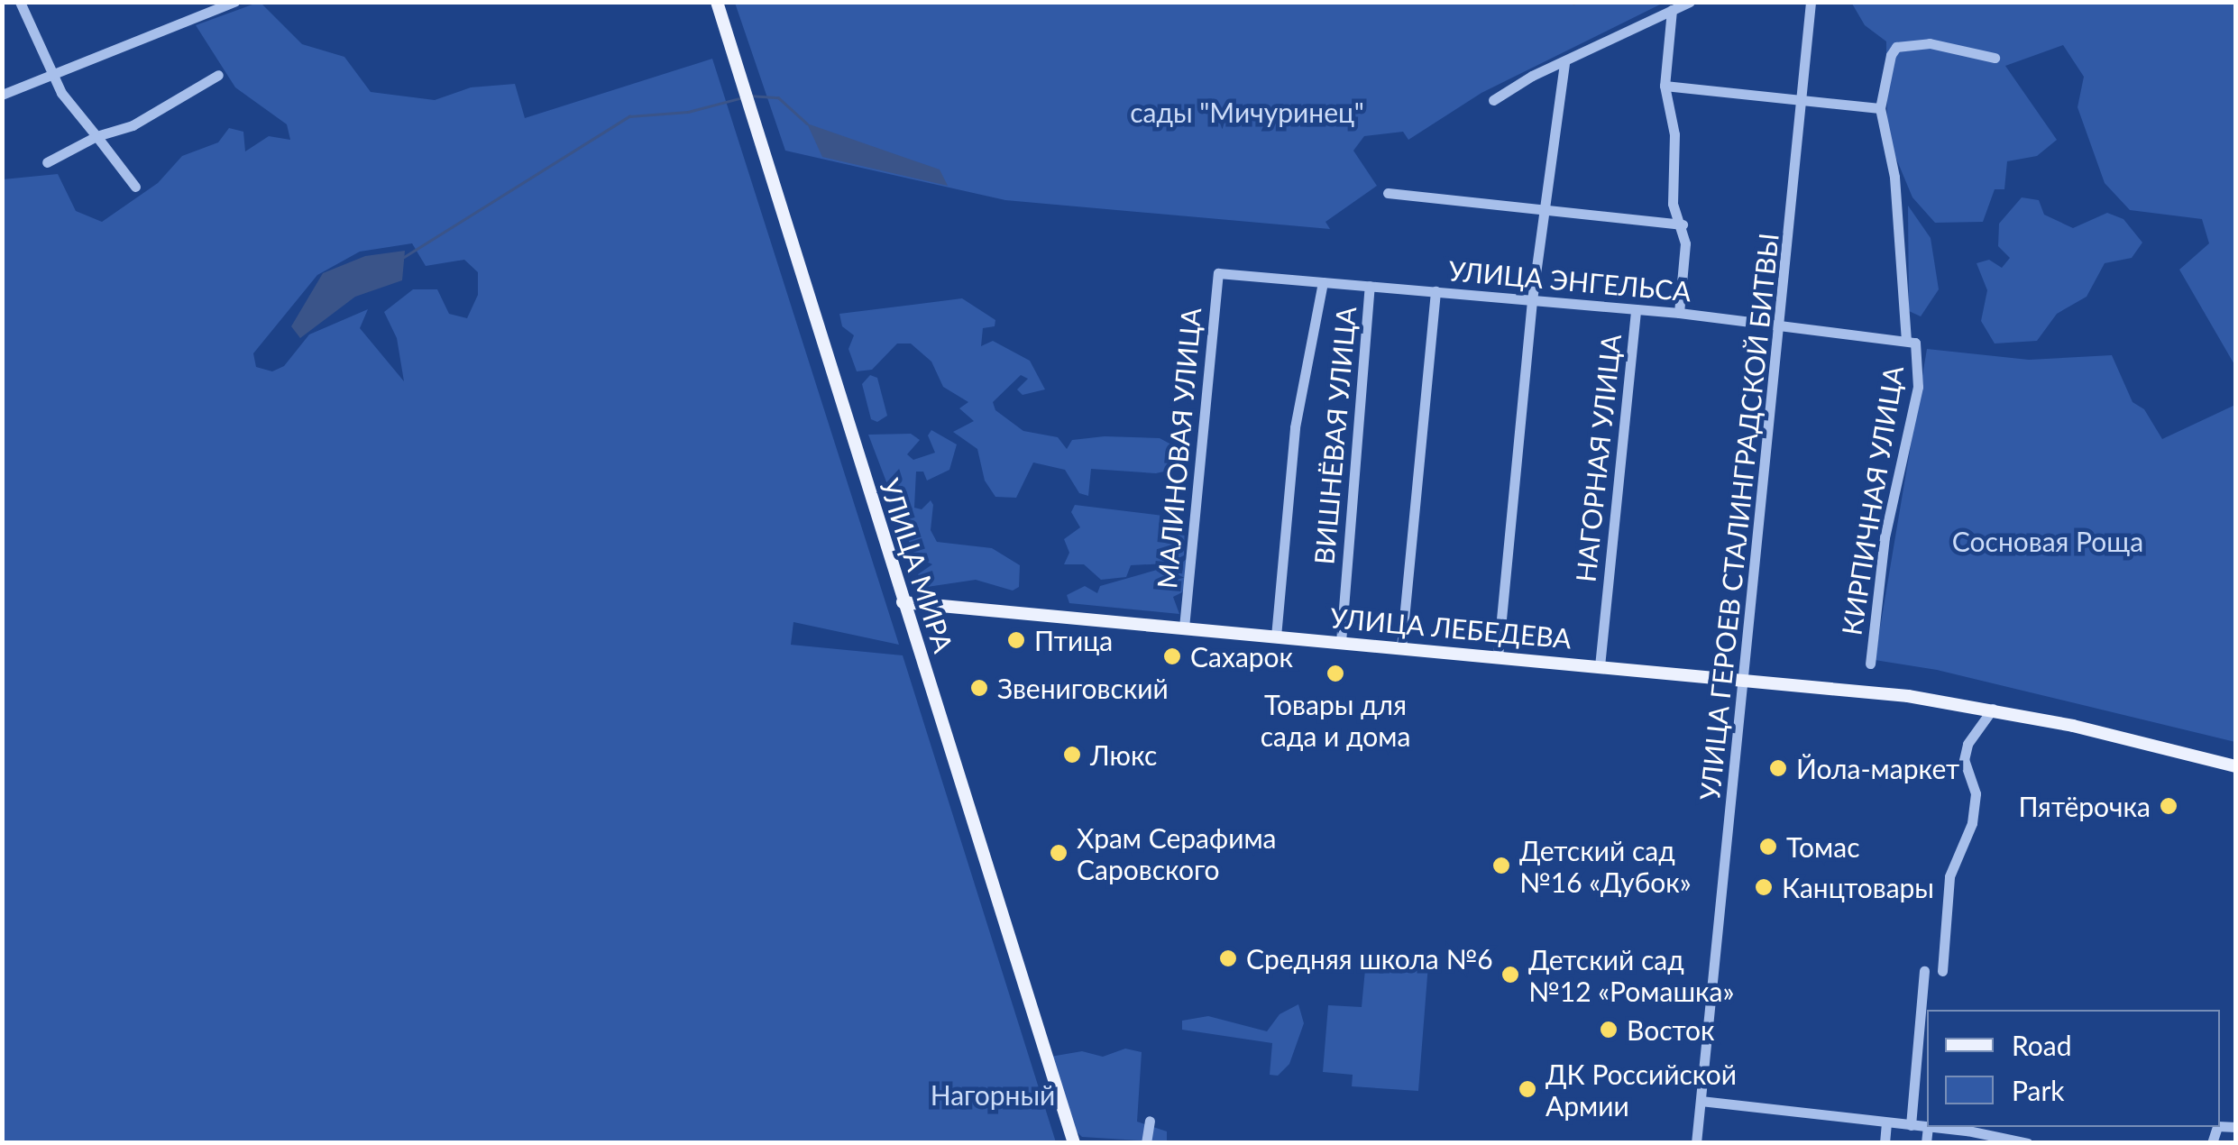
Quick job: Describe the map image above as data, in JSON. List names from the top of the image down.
{
  "streets": {
    "main road": ["УЛИЦА МИРА", "УЛИЦА ЛЕБЕДЕВА"],
    "street": [
      "УЛИЦА ЭНГЕЛЬСА",
      "ВИШНЁВАЯ УЛИЦА",
      "МАЛИНОВАЯ УЛИЦА",
      "НАГОРНАЯ УЛИЦА",
      "КИРПИЧНАЯ УЛИЦА",
      "УЛИЦА ГЕРОЕВ СТАЛИНГРАДСКОЙ БИТВЫ"
    ]
  },
  "crossings": [
    ["УЛИЦА ЭНГЕЛЬСА", "ВИШНЁВАЯ УЛИЦА"],
    ["УЛИЦА ЭНГЕЛЬСА", "МАЛИНОВАЯ УЛИЦА"],
    ["УЛИЦА ЭНГЕЛЬСА", "НАГОРНАЯ УЛИЦА"],
    ["УЛИЦА ЭНГЕЛЬСА", "КИРПИЧНАЯ УЛИЦА"],
    ["УЛИЦА ЭНГЕЛЬСА", "УЛИЦА ГЕРОЕВ СТАЛИНГРАДСКОЙ БИТВЫ"],
    ["ВИШНЁВАЯ УЛИЦА", "УЛИЦА ЛЕБЕДЕВА"],
    ["МАЛИНОВАЯ УЛИЦА", "УЛИЦА ЛЕБЕДЕВА"],
    ["НАГОРНАЯ УЛИЦА", "УЛИЦА ЛЕБЕДЕВА"],
    ["УЛИЦА ГЕРОЕВ СТАЛИНГРАДСКОЙ БИТВЫ", "УЛИЦА ЛЕБЕДЕВА"],
    ["УЛИЦА МИРА", "УЛИЦА ЛЕБЕДЕВА"]
  ],
  "parks": ["сады \"Мичуринец\"", "Сосновая Роща", "Нагорный"],
  "places": [
    "Птица",
    "Сахарок",
    "Товары для сада и дома",
    "Звениговский",
    "Люкс",
    "Йола-маркет",
    "Пятёрочка",
    "Томас",
    "Храм Серафима Саровского",
    "Детский сад №16 «Дубок»",
    "Канцтовары",
    "Средняя школа №6",
    "Детский сад №12 «Ромашка»",
    "Восток",
    "ДК Российской Армии"
  ],
  "legend": ["Road", "Park"]
}
